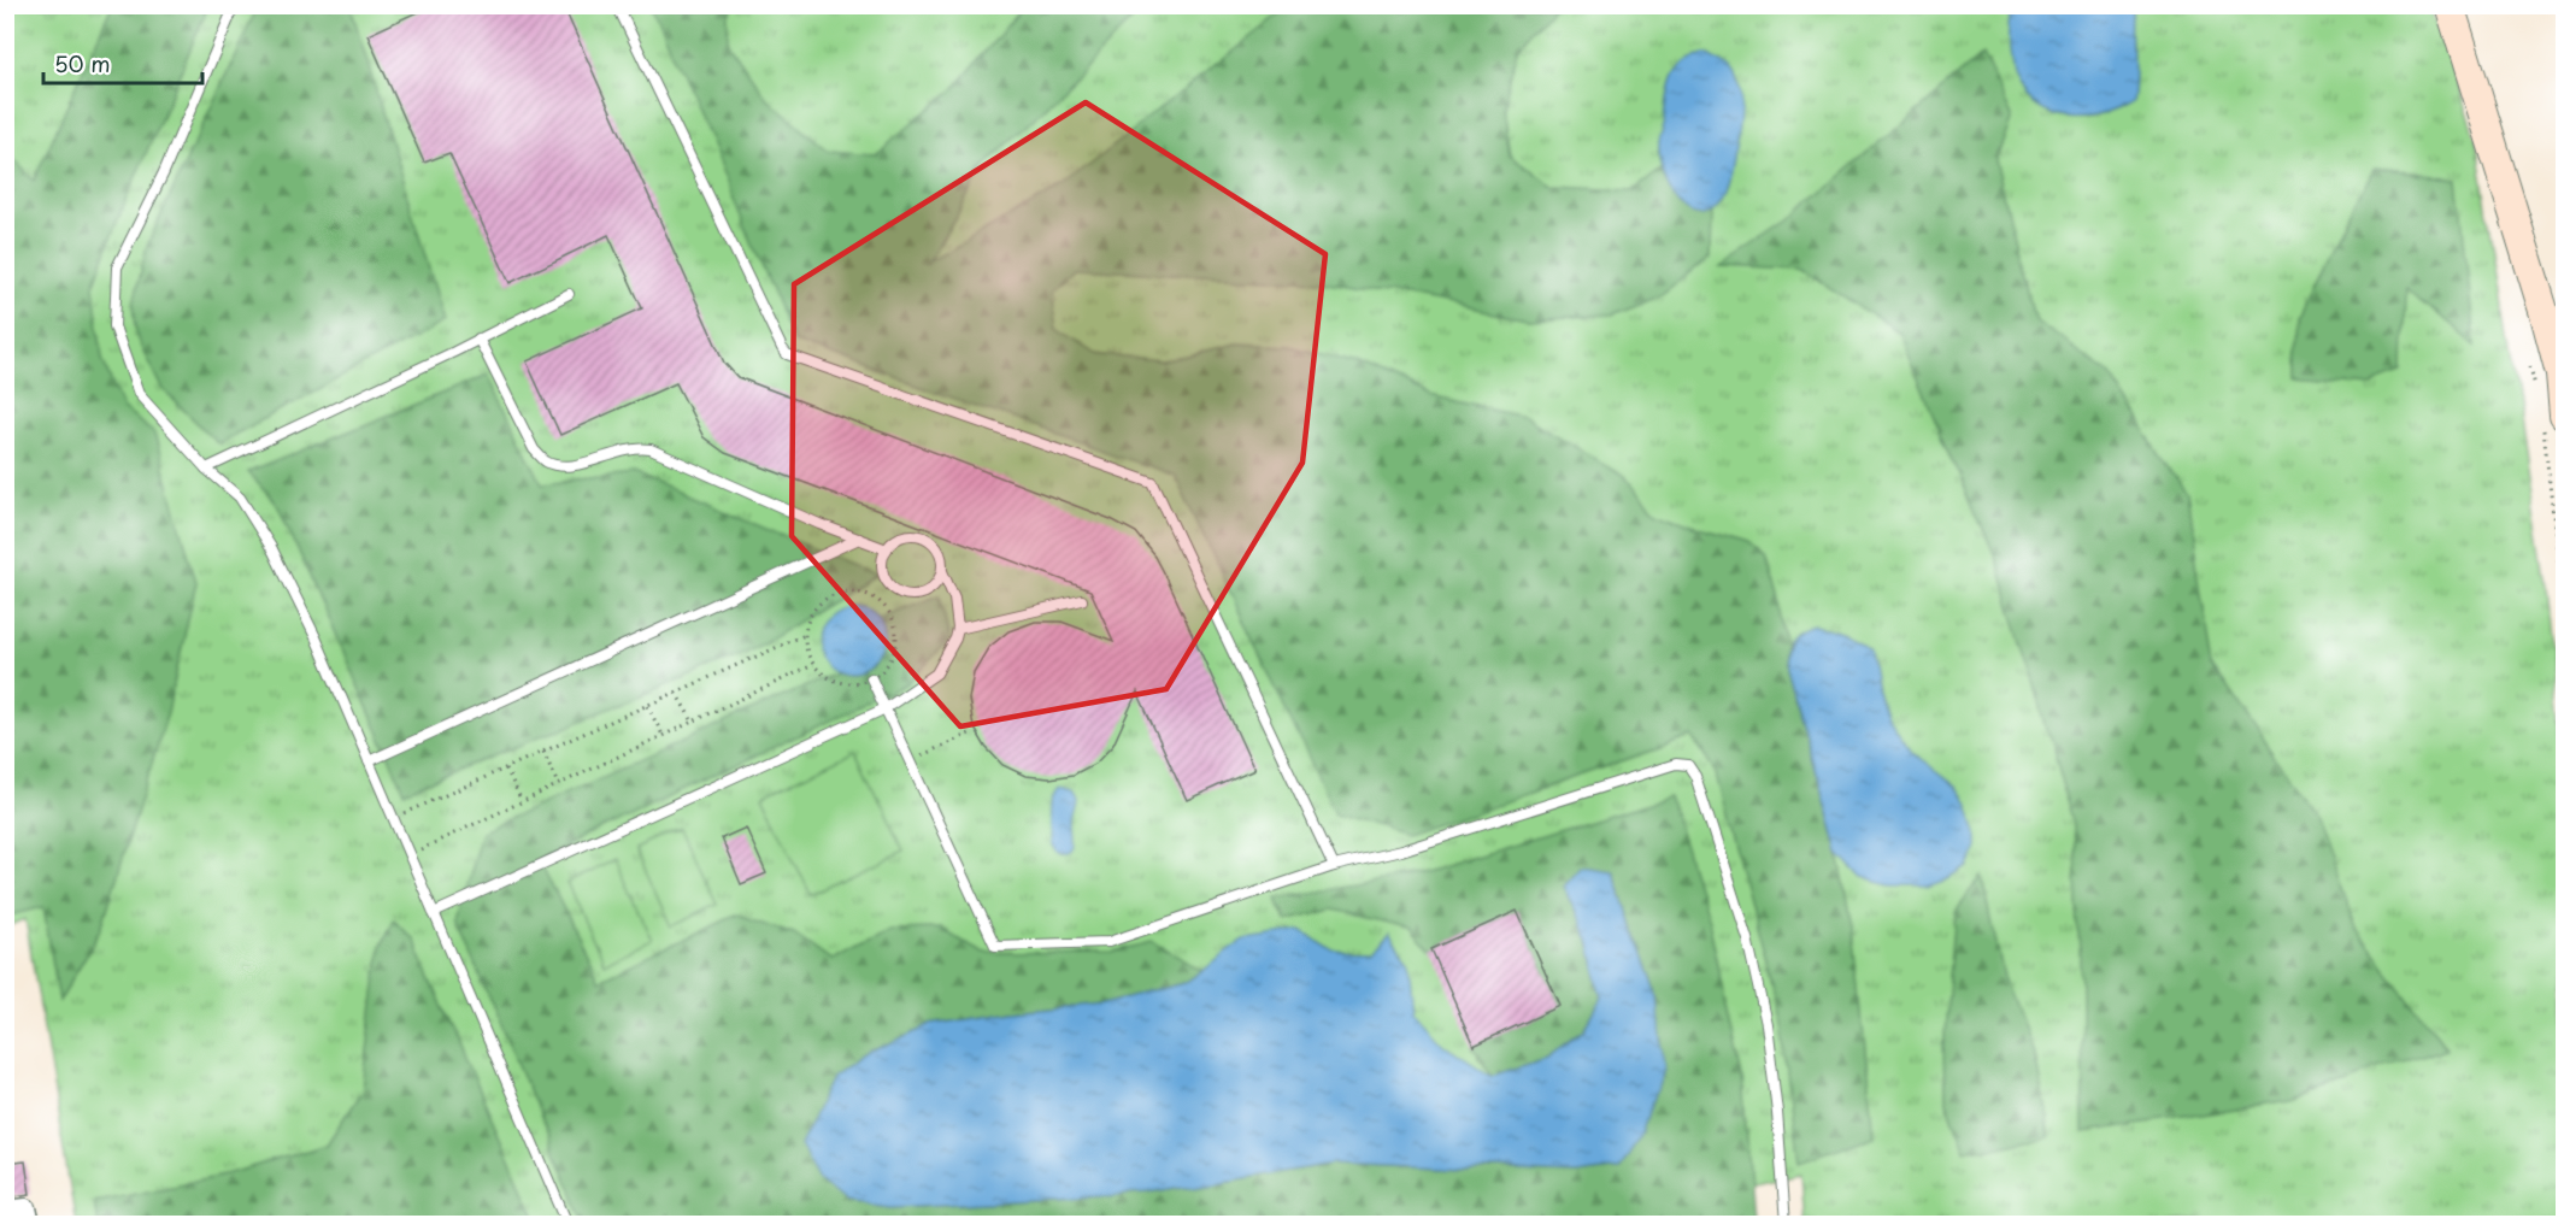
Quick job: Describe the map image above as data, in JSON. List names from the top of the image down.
{
  "scale_bar": "50 m"
}
